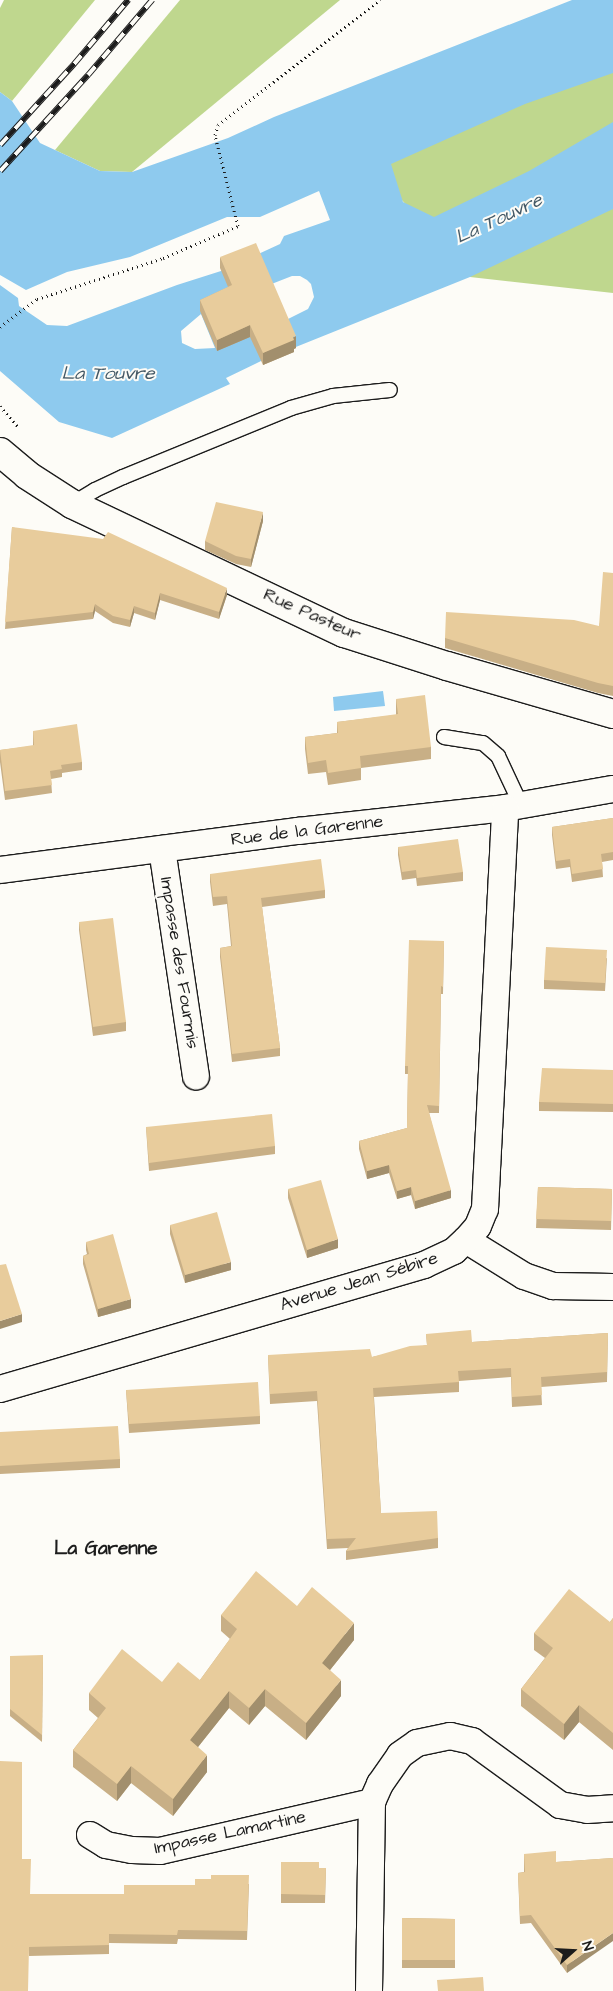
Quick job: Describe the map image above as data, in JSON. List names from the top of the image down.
{
  "streets": {
    "street": [
      "Rue Pasteur",
      "Rue de la Garenne",
      "Impasse des Fourmis",
      "Avenue Jean Sébire",
      "Impasse Lamartine"
    ]
  },
  "crossings": [
    ["Rue de la Garenne", "Impasse des Fourmis"],
    ["Rue de la Garenne", "Avenue Jean Sébire"]
  ],
  "districts": ["La Garenne"],
  "water": ["La Touvre"],
  "north": "right"
}
